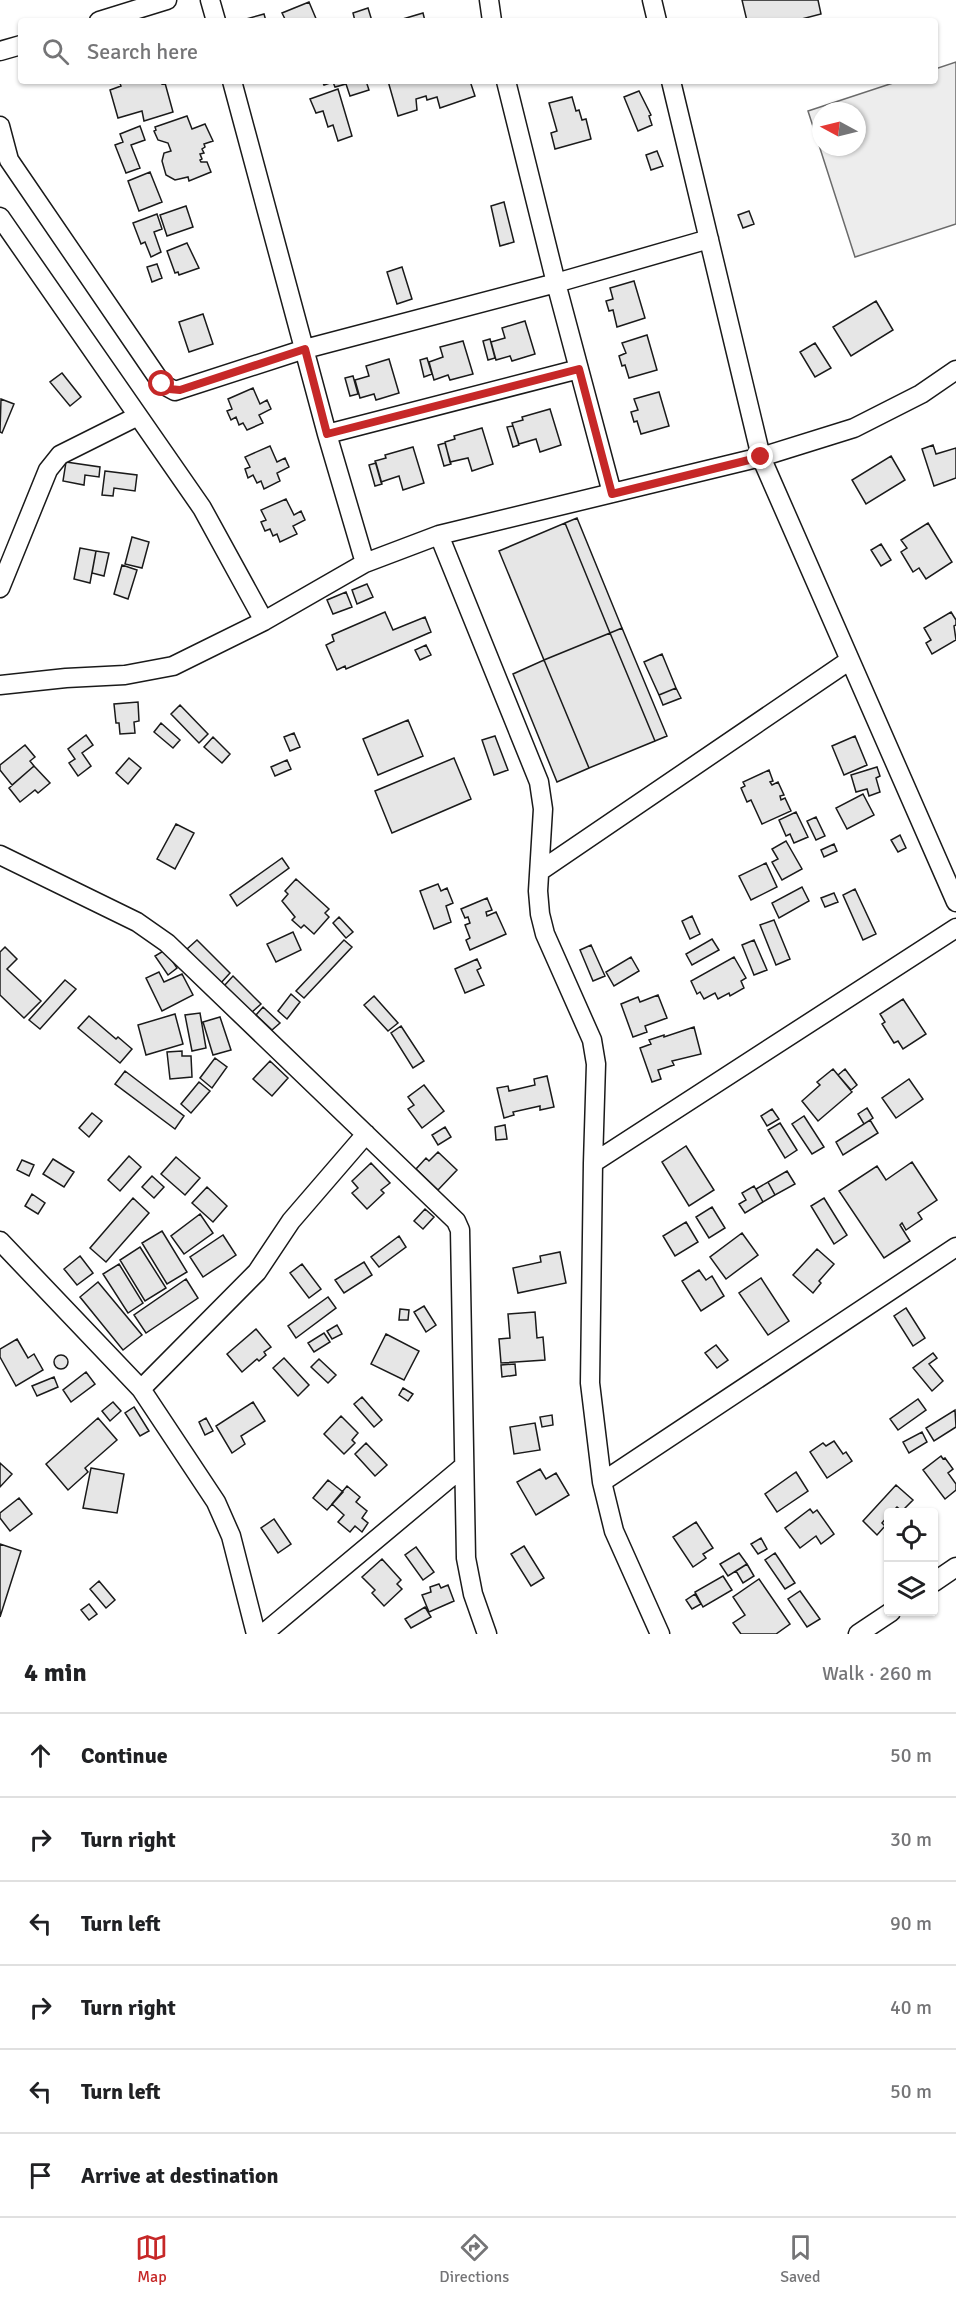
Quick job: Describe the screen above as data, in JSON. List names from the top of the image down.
{
  "north": "left",
  "page": {
    "search": "Search here",
    "heading": ["4 min", "Walk · 260 m"],
    "list": [
      ["Continue", "50 m"],
      ["Turn right", "30 m"],
      ["Turn left", "90 m"],
      ["Turn right", "40 m"],
      ["Turn left", "50 m"],
      "Arrive at destination"
    ],
    "nav": ["Map", "Directions", "Saved"]
  }
}
